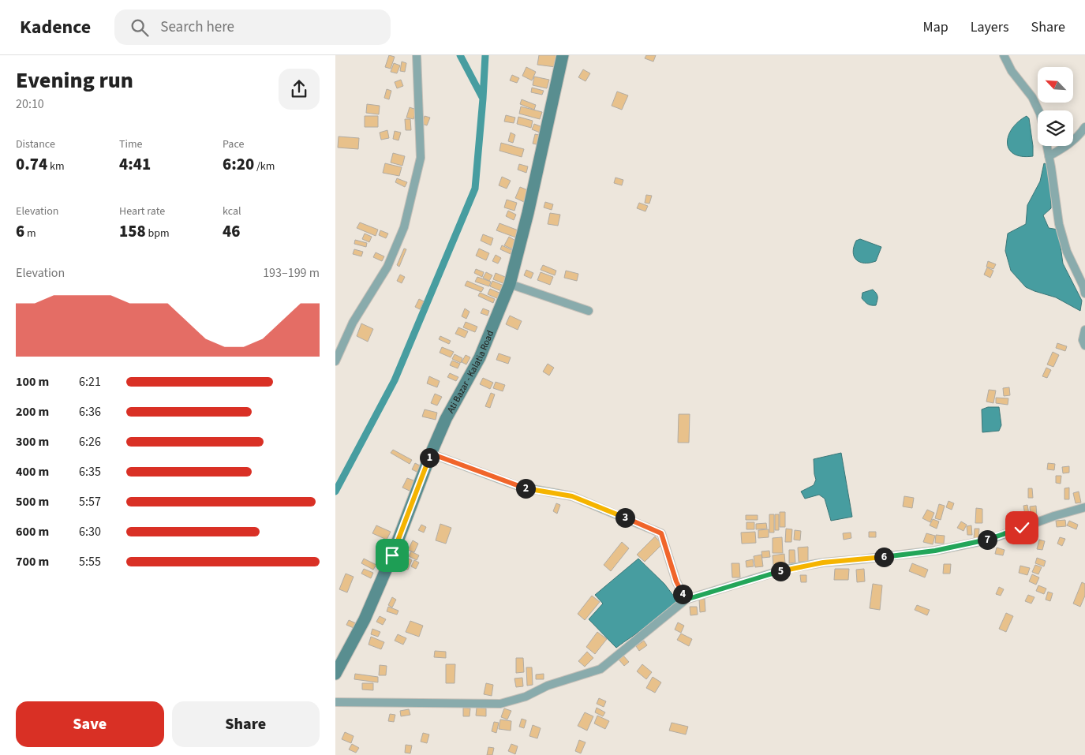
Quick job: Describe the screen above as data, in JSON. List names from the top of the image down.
{
  "streets": {
    "main road": ["Ati Bazar - Kalatia Road"]
  },
  "north": "top left",
  "page": {
    "header": "Kadence",
    "search": "Search here",
    "nav": ["Map", "Layers", "Share"],
    "heading": ["Evening run", "20:10"],
    "stats": [
      ["Distance", "0.74 km"],
      ["Time", "4:41"],
      ["Pace", "6:20 /km"],
      ["Elevation", "6 m"],
      ["Heart rate", "158 bpm"],
      ["kcal", "46"]
    ],
    "chart": ["Elevation", "193–199 m"],
    "list": [
      {
        "name": "100 m",
        "note": "6:21"
      },
      {
        "name": "200 m",
        "note": "6:36"
      },
      {
        "name": "300 m",
        "note": "6:26"
      },
      {
        "name": "400 m",
        "note": "6:35"
      },
      {
        "name": "500 m",
        "note": "5:57"
      },
      {
        "name": "600 m",
        "note": "6:30"
      },
      {
        "name": "700 m",
        "note": "5:55"
      }
    ],
    "pins": [
      "1",
      "2",
      "3",
      "7",
      "6",
      "5",
      "4"
    ],
    "buttons": ["Save", "Share"]
  }
}
